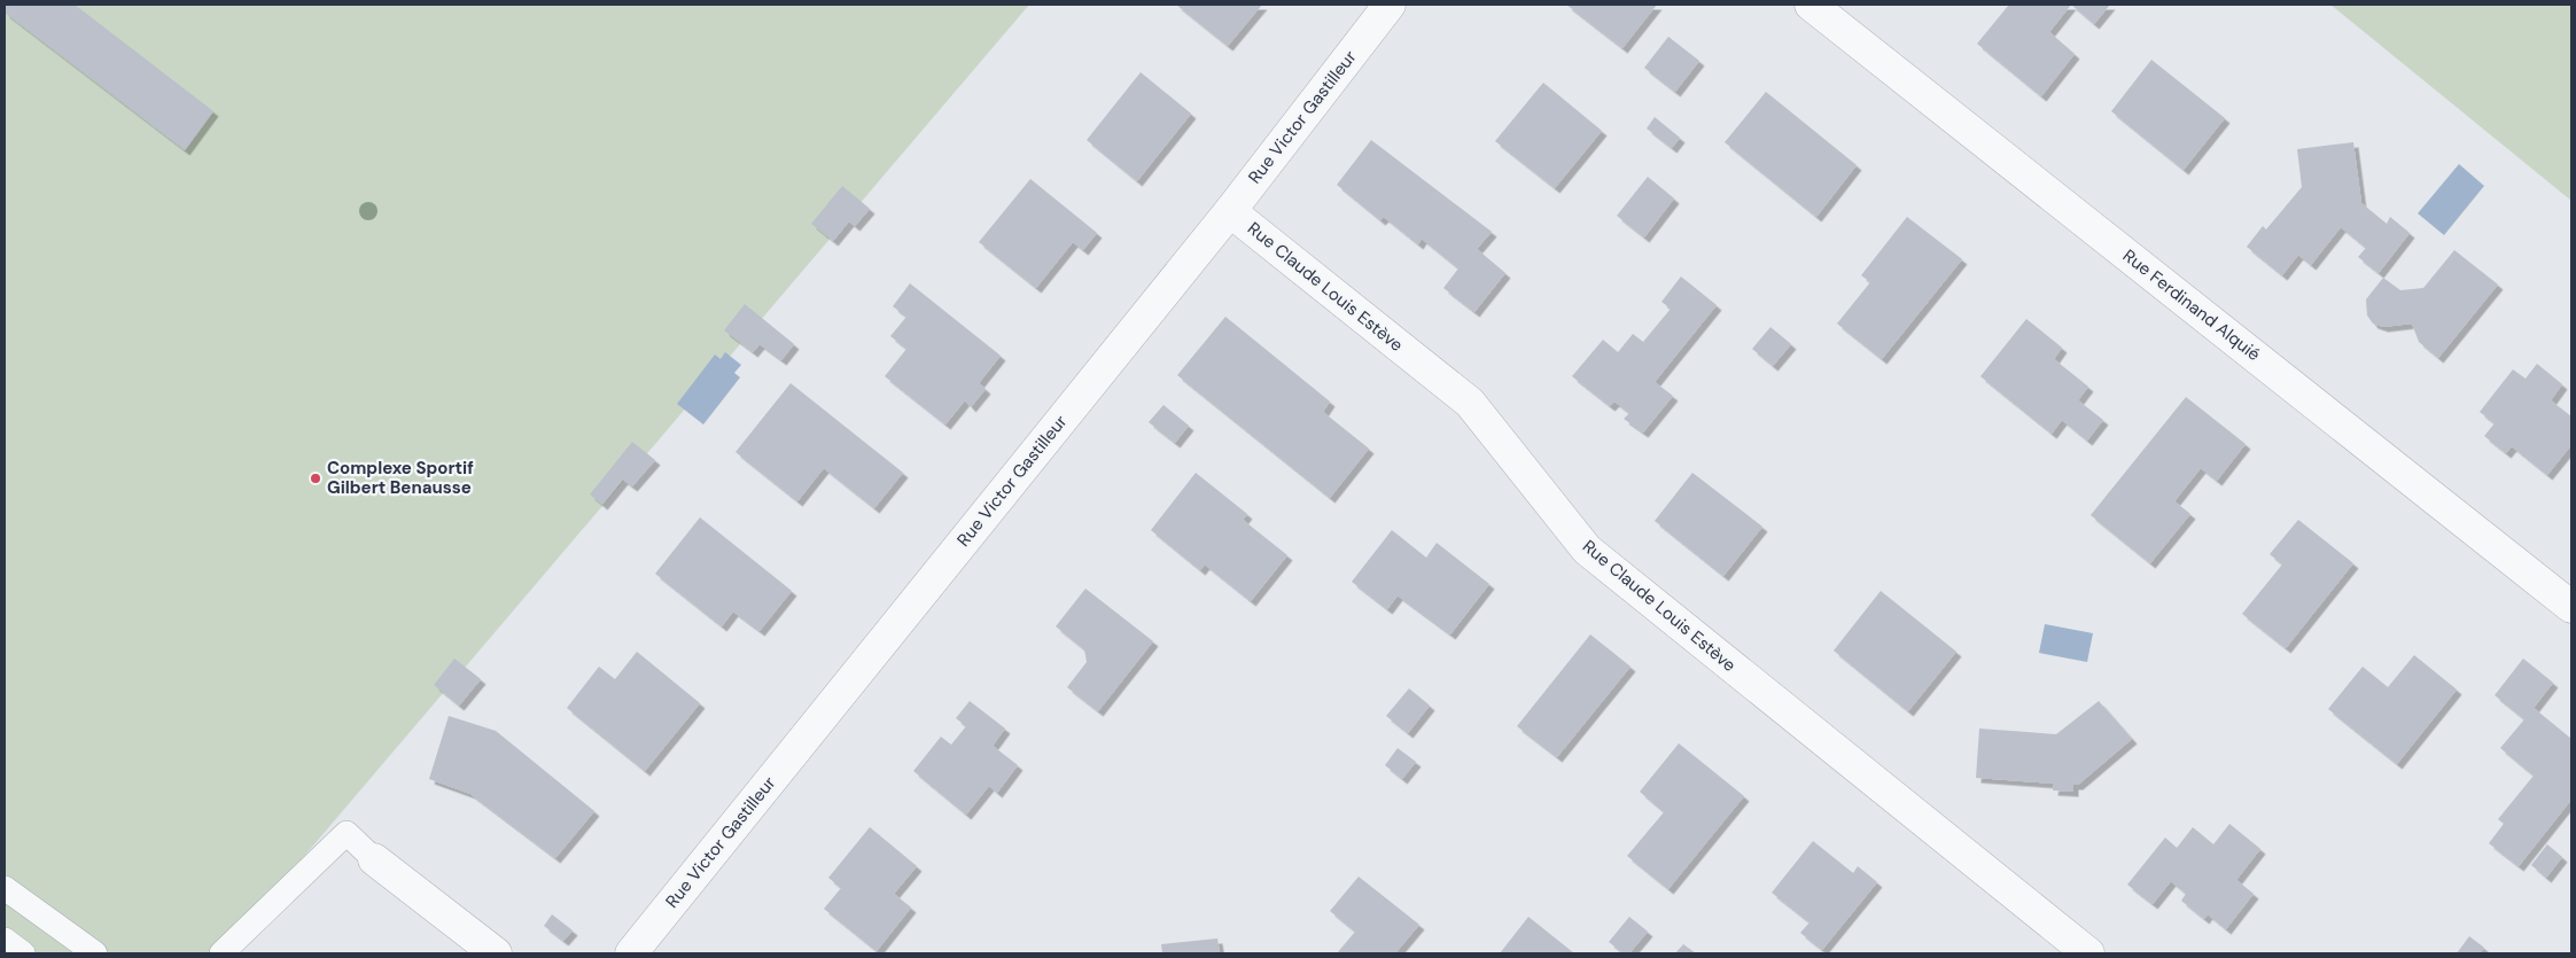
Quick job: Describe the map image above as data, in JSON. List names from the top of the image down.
{
  "streets": {
    "street": ["Rue Victor Gastilleur", "Rue Claude Louis Estève", "Rue Ferdinand Alquié"]
  },
  "crossings": [
    ["Rue Victor Gastilleur", "Rue Claude Louis Estève"]
  ],
  "places": ["Complexe Sportif Gilbert Benausse"]
}
